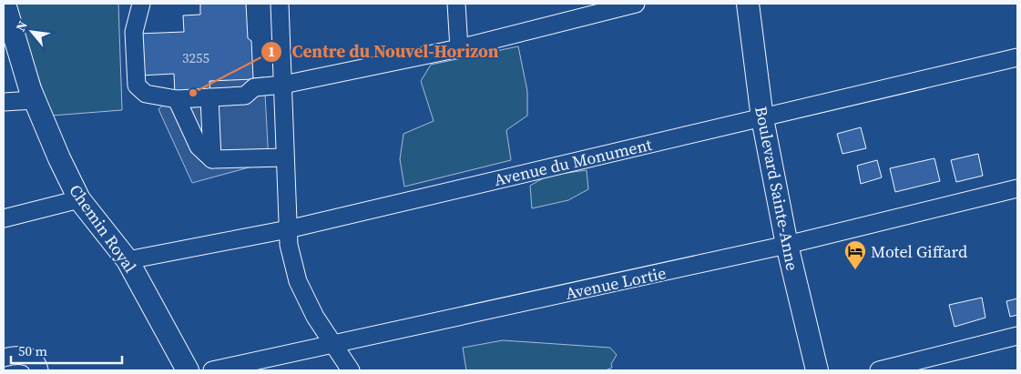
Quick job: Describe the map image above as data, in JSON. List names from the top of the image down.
{
  "streets": {
    "main road": ["Boulevard Sainte-Anne", "Chemin Royal"],
    "street": ["Avenue du Monument", "Avenue Lortie"]
  },
  "crossings": [
    ["Avenue du Monument", "Boulevard Sainte-Anne"],
    ["Avenue du Monument", "Chemin Royal"],
    ["Boulevard Sainte-Anne", "Avenue Lortie"]
  ],
  "places": {
    "other": ["Centre du Nouvel-Horizon"],
    "hotel": ["Motel Giffard"]
  },
  "house_numbers": ["3255"],
  "scale_bar": "50 m",
  "north": "top left"
}
